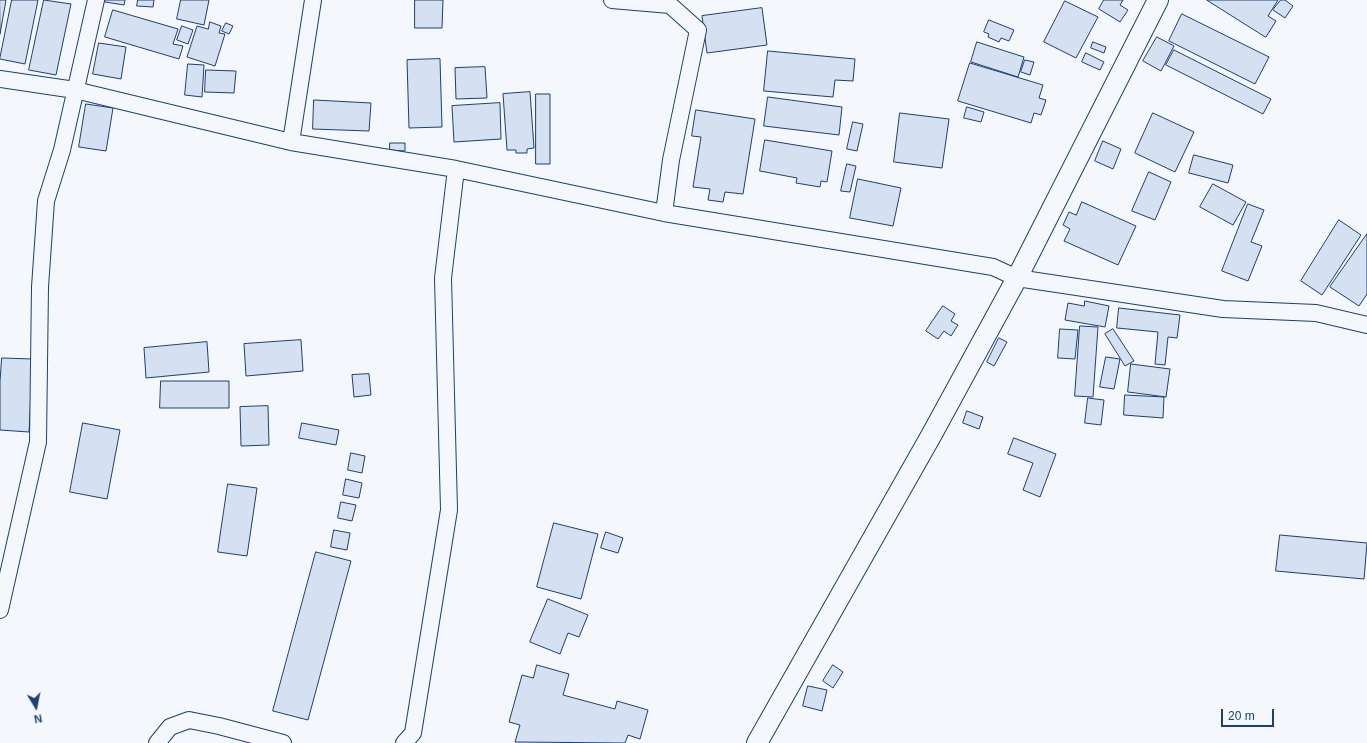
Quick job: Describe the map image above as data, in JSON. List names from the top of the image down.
{
  "scale_bar": "20 m",
  "north": "bottom"
}
